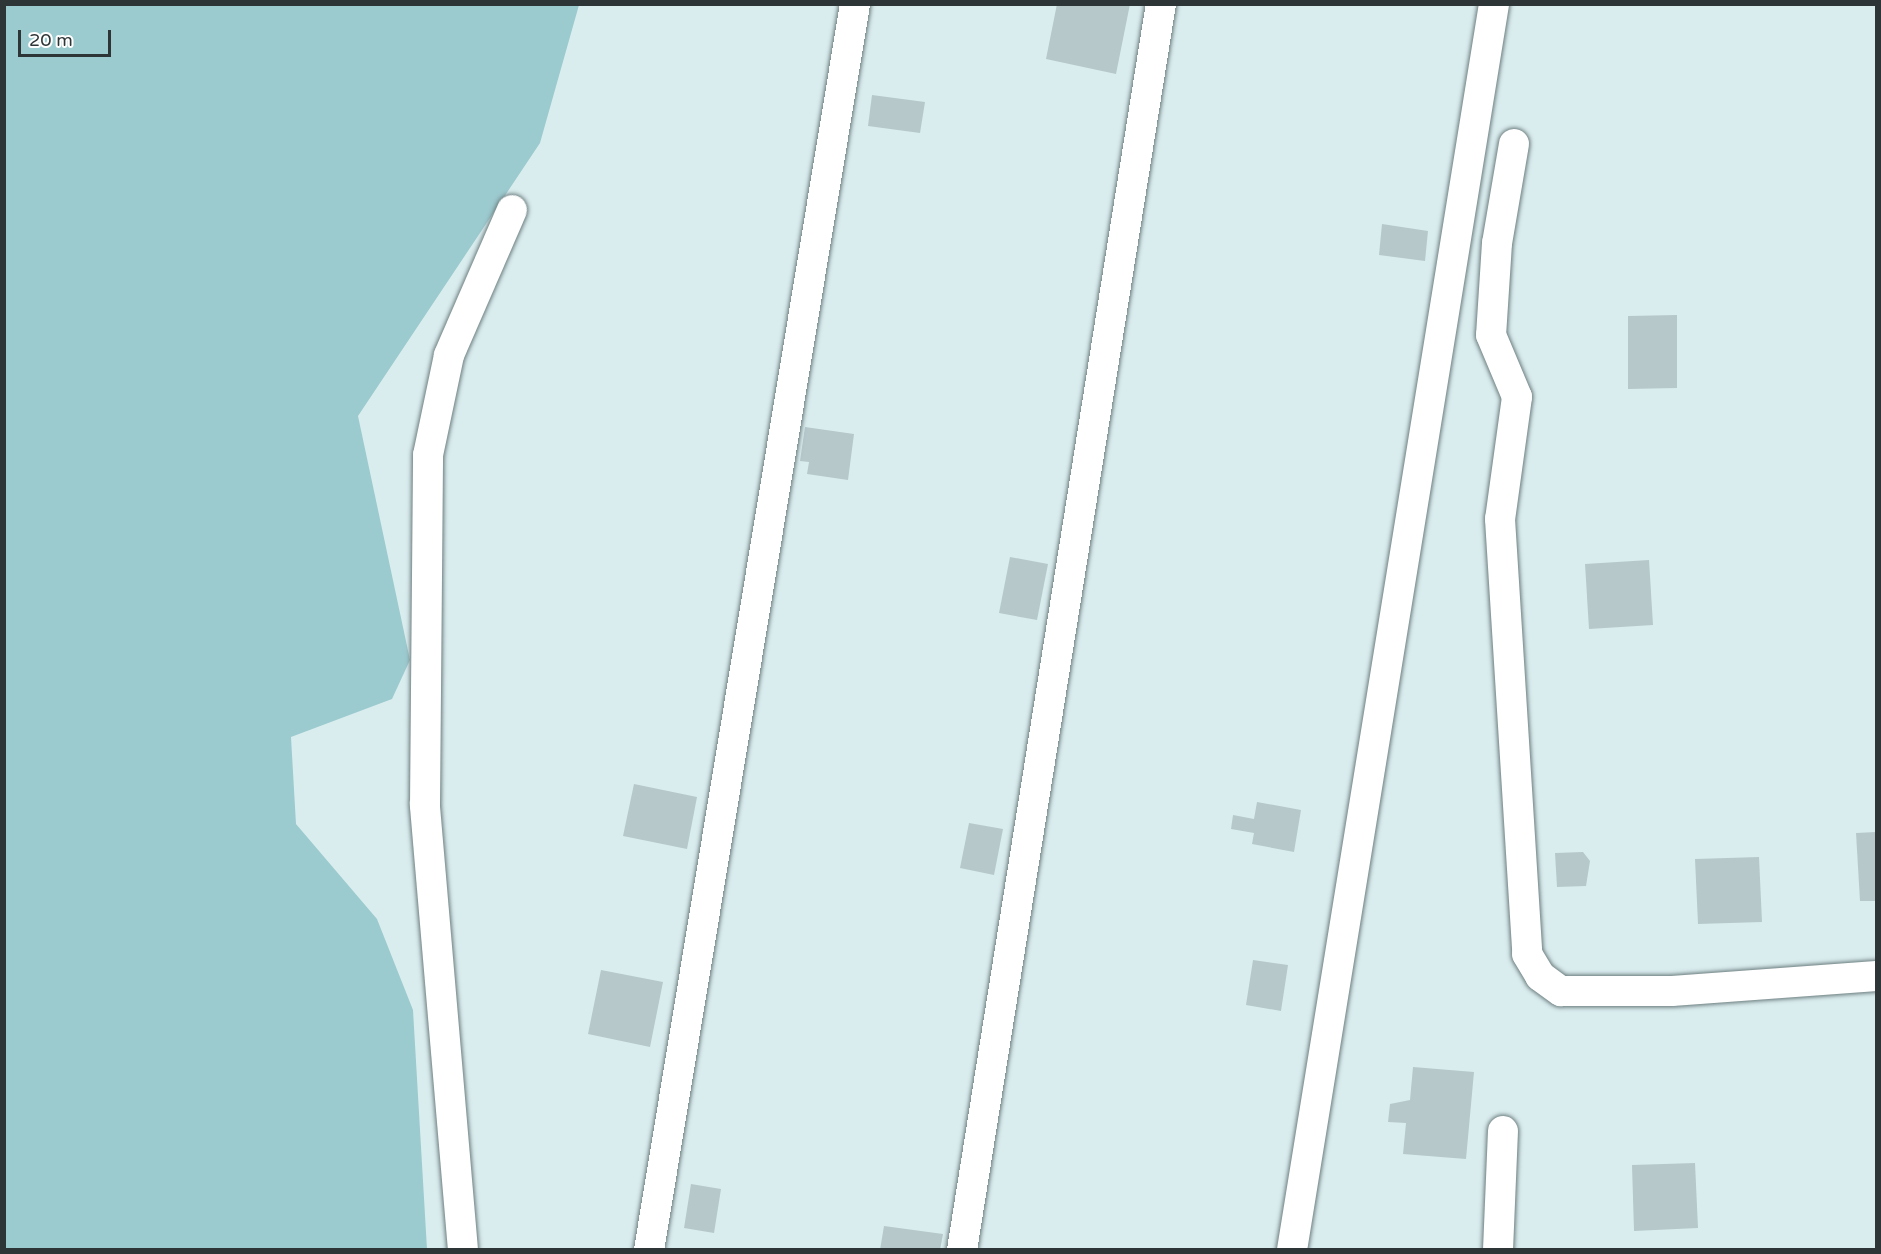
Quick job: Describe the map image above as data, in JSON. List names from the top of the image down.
{
  "scale_bar": "20 m"
}
